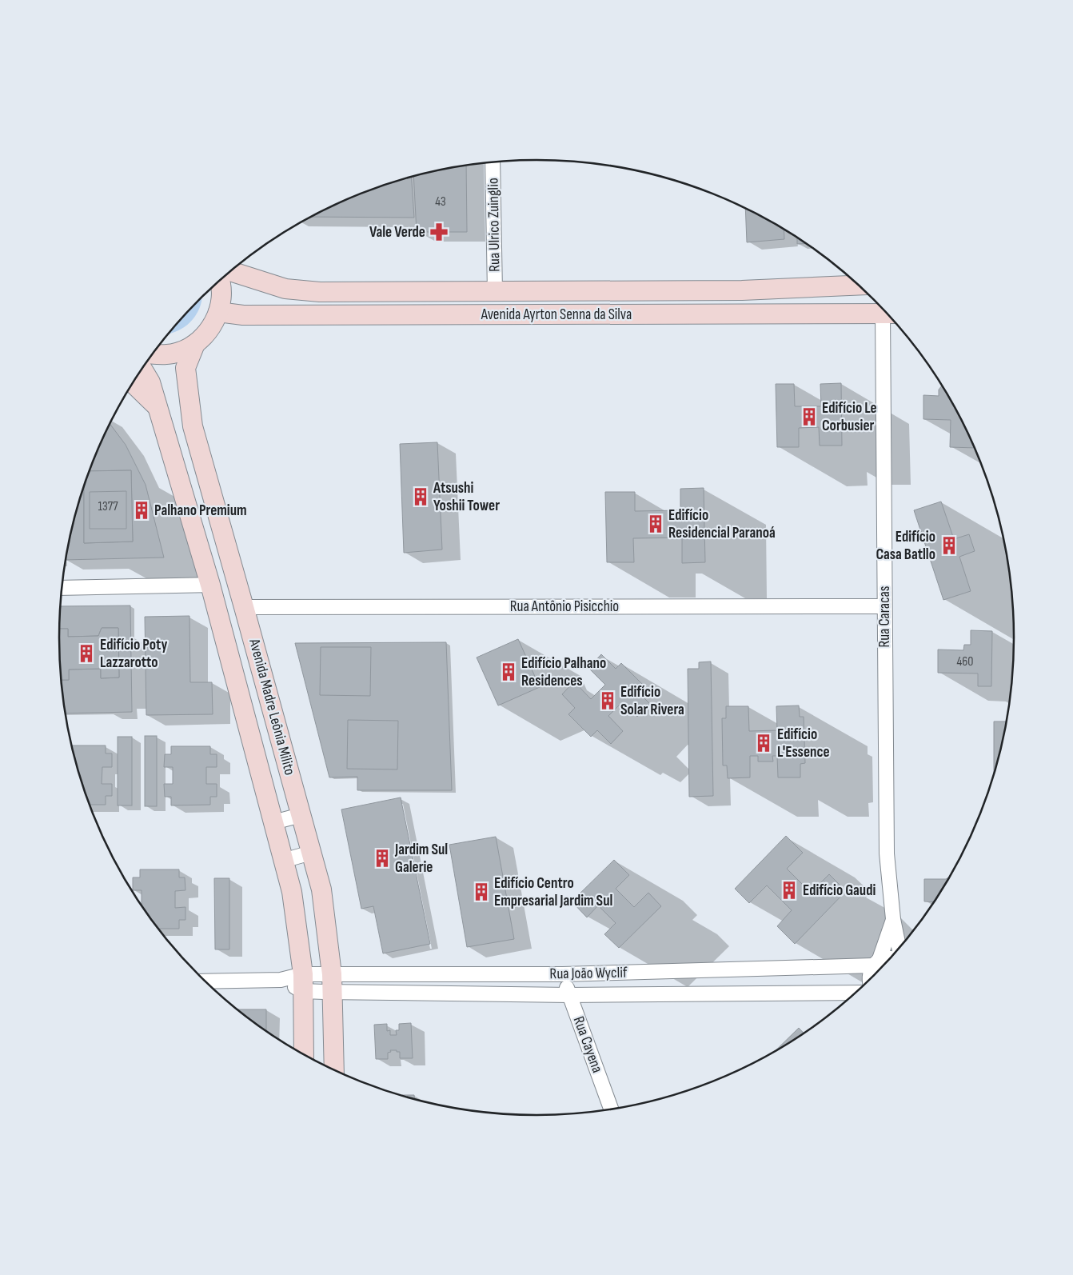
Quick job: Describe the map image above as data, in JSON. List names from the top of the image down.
{
  "streets": {
    "main road": ["Avenida Ayrton Senna da Silva", "Avenida Madre Leônia Milito"],
    "street": [
      "Rua Ulrico Zuinglio",
      "Rua Antônio Pisicchio",
      "Rua Caracas",
      "Rua João Wyclif",
      "Rua Cayena"
    ]
  },
  "crossings": [
    ["Rua Ulrico Zuinglio", "Avenida Ayrton Senna da Silva"],
    ["Rua Antônio Pisicchio", "Rua Caracas"],
    ["Rua Antônio Pisicchio", "Avenida Madre Leônia Milito"],
    ["Rua Caracas", "Rua João Wyclif"],
    ["Avenida Madre Leônia Milito", "Rua João Wyclif"],
    ["Rua João Wyclif", "Rua Cayena"]
  ],
  "places": {
    "pharmacy": ["Vale Verde"],
    "building": [
      "Edifício Le Corbusier",
      "Atsushi Yoshii Tower",
      "Palhano Premium",
      "Edifício Residencial Paranoá",
      "Edifício Casa Batllo",
      "Edifício Poty Lazzarotto",
      "Edifício Palhano Residences",
      "Edifício Solar Rivera",
      "Edifício L'Essence",
      "Jardim Sul Galerie",
      "Edifício Gaudi",
      "Edifício Centro Empresarial Jardim Sul"
    ]
  },
  "house_numbers": ["43", "1377", "460"]
}
